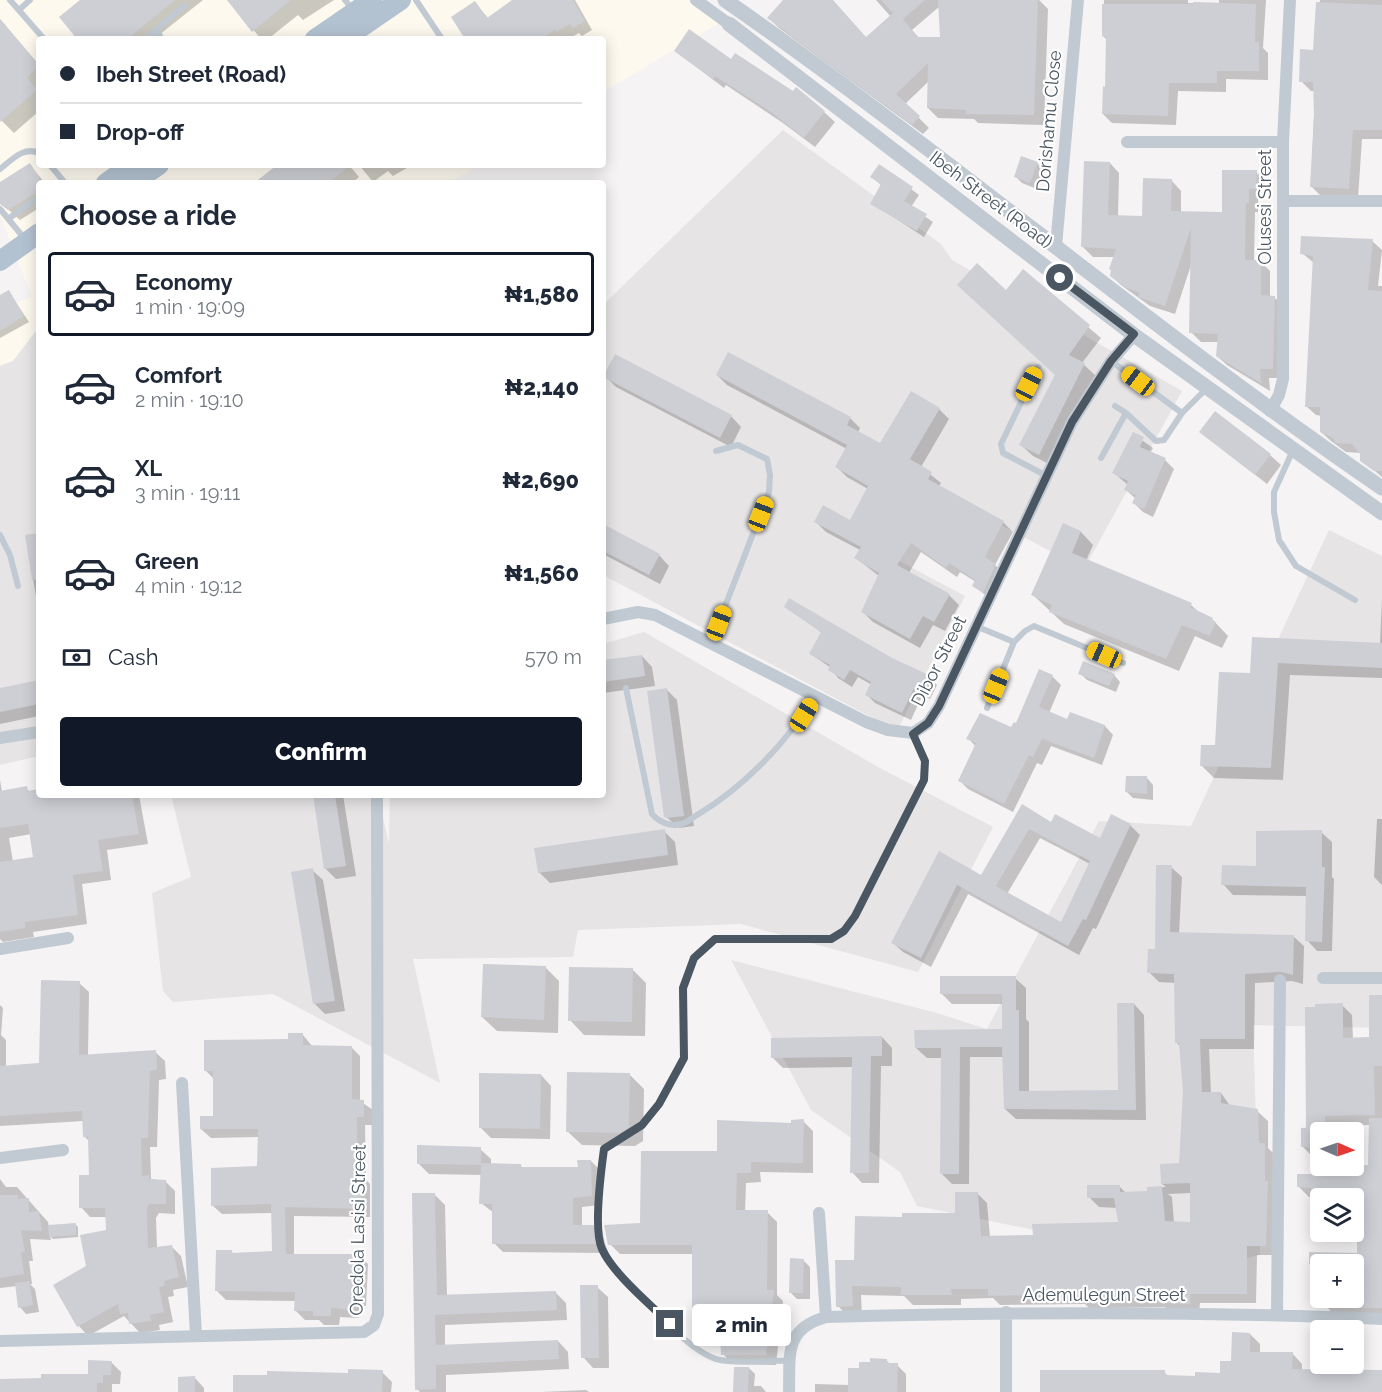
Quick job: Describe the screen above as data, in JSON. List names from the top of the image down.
{
  "streets": {
    "street": [
      "Dorishamu Close",
      "Ibeh Street (Road)",
      "Olusesi Street",
      "Dibor Street",
      "Oredola Lasisi Street",
      "Ademulegun Street"
    ]
  },
  "crossings": [
    ["Dorishamu Close", "Ibeh Street (Road)"],
    ["Ibeh Street (Road)", "Olusesi Street"],
    ["Ibeh Street (Road)", "Dibor Street"]
  ],
  "north": "right",
  "page": {
    "banner": ["Ibeh Street (Road)", "Drop-off"],
    "heading": "Choose a ride",
    "list": [
      {
        "name": "Economy",
        "note": "1 min · 19:09",
        "value": "₦1,580"
      },
      {
        "name": "Comfort",
        "note": "2 min · 19:10",
        "value": "₦2,140"
      },
      {
        "name": "XL",
        "note": "3 min · 19:11",
        "value": "₦2,690"
      },
      {
        "name": "Green",
        "note": "4 min · 19:12",
        "value": "₦1,560"
      }
    ],
    "pay": ["Cash", "570 m"],
    "buttons": "Confirm",
    "map_buttons": ["+", "−"],
    "bubble": "2 min"
  }
}
